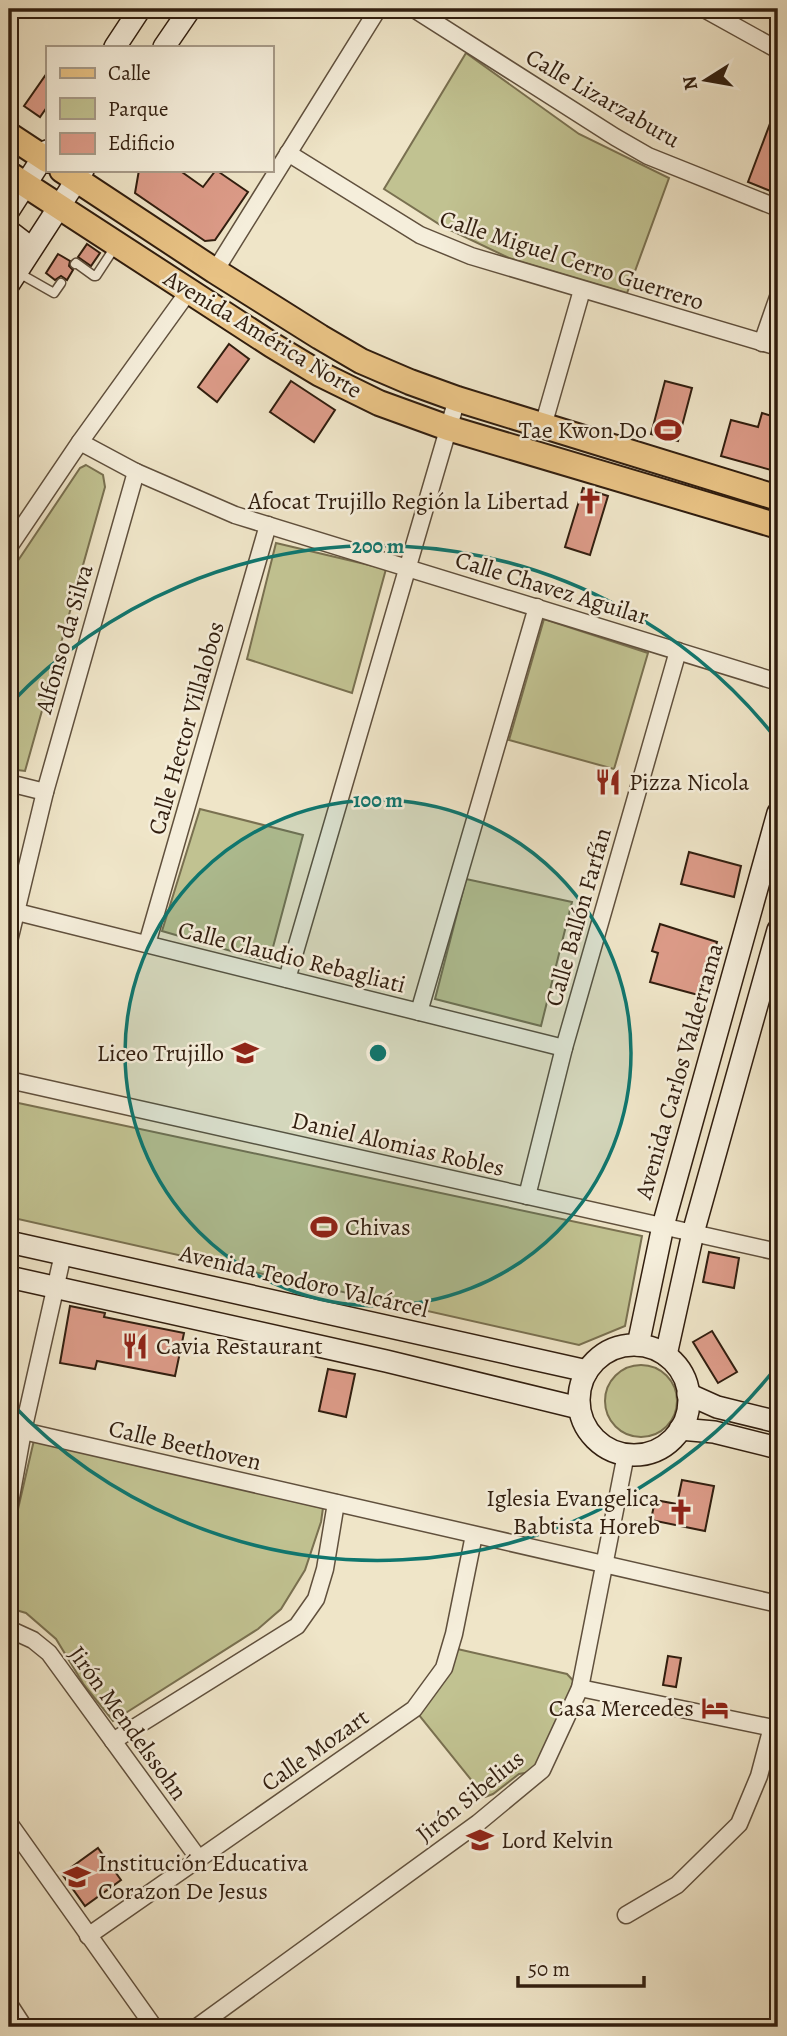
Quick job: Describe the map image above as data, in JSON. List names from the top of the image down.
{
  "streets": {
    "main road": ["Avenida América Norte"],
    "street": [
      "Calle Lizarzaburu",
      "Calle Miguel Cerro Guerrero",
      "Calle Chavez Aguilar",
      "Alfonso da Silva",
      "Calle Hector Villalobos",
      "Calle Ballón Farfán",
      "Calle Claudio Rebagliati",
      "Avenida Carlos Valderrama",
      "Daniel Alomias Robles",
      "Avenida Teodoro Valcárcel",
      "Calle Beethoven",
      "Jirón Mendelssohn",
      "Calle Mozart",
      "Jirón Sibelius"
    ]
  },
  "crossings": [
    ["Calle Chavez Aguilar", "Alfonso da Silva"],
    ["Calle Chavez Aguilar", "Calle Hector Villalobos"],
    ["Calle Chavez Aguilar", "Calle Ballón Farfán"],
    ["Alfonso da Silva", "Calle Claudio Rebagliati"],
    ["Calle Hector Villalobos", "Calle Claudio Rebagliati"],
    ["Calle Ballón Farfán", "Calle Claudio Rebagliati"],
    ["Calle Ballón Farfán", "Daniel Alomias Robles"],
    ["Avenida Carlos Valderrama", "Daniel Alomias Robles"],
    ["Avenida Carlos Valderrama", "Avenida Teodoro Valcárcel"],
    ["Avenida Carlos Valderrama", "Jirón Sibelius"],
    ["Avenida Teodoro Valcárcel", "Jirón Sibelius"],
    ["Calle Beethoven", "Calle Mozart"],
    ["Calle Beethoven", "Jirón Sibelius"],
    ["Jirón Mendelssohn", "Calle Mozart"]
  ],
  "places": {
    "sports": ["Tae Kwon Do", "Chivas"],
    "church": ["Afocat Trujillo Región la Libertad", "Iglesia Evangelica Babtista Horeb"],
    "restaurant": ["Pizza Nicola", "Cavia Restaurant"],
    "school or university": ["Liceo Trujillo", "Lord Kelvin", "Institución Educativa Corazon De Jesus"],
    "hotel": ["Casa Mercedes"]
  },
  "legend": ["Calle", "Parque", "Edificio"],
  "scale_bar": "50 m",
  "north": "left",
  "rings": ["200 m", "100 m"]
}
